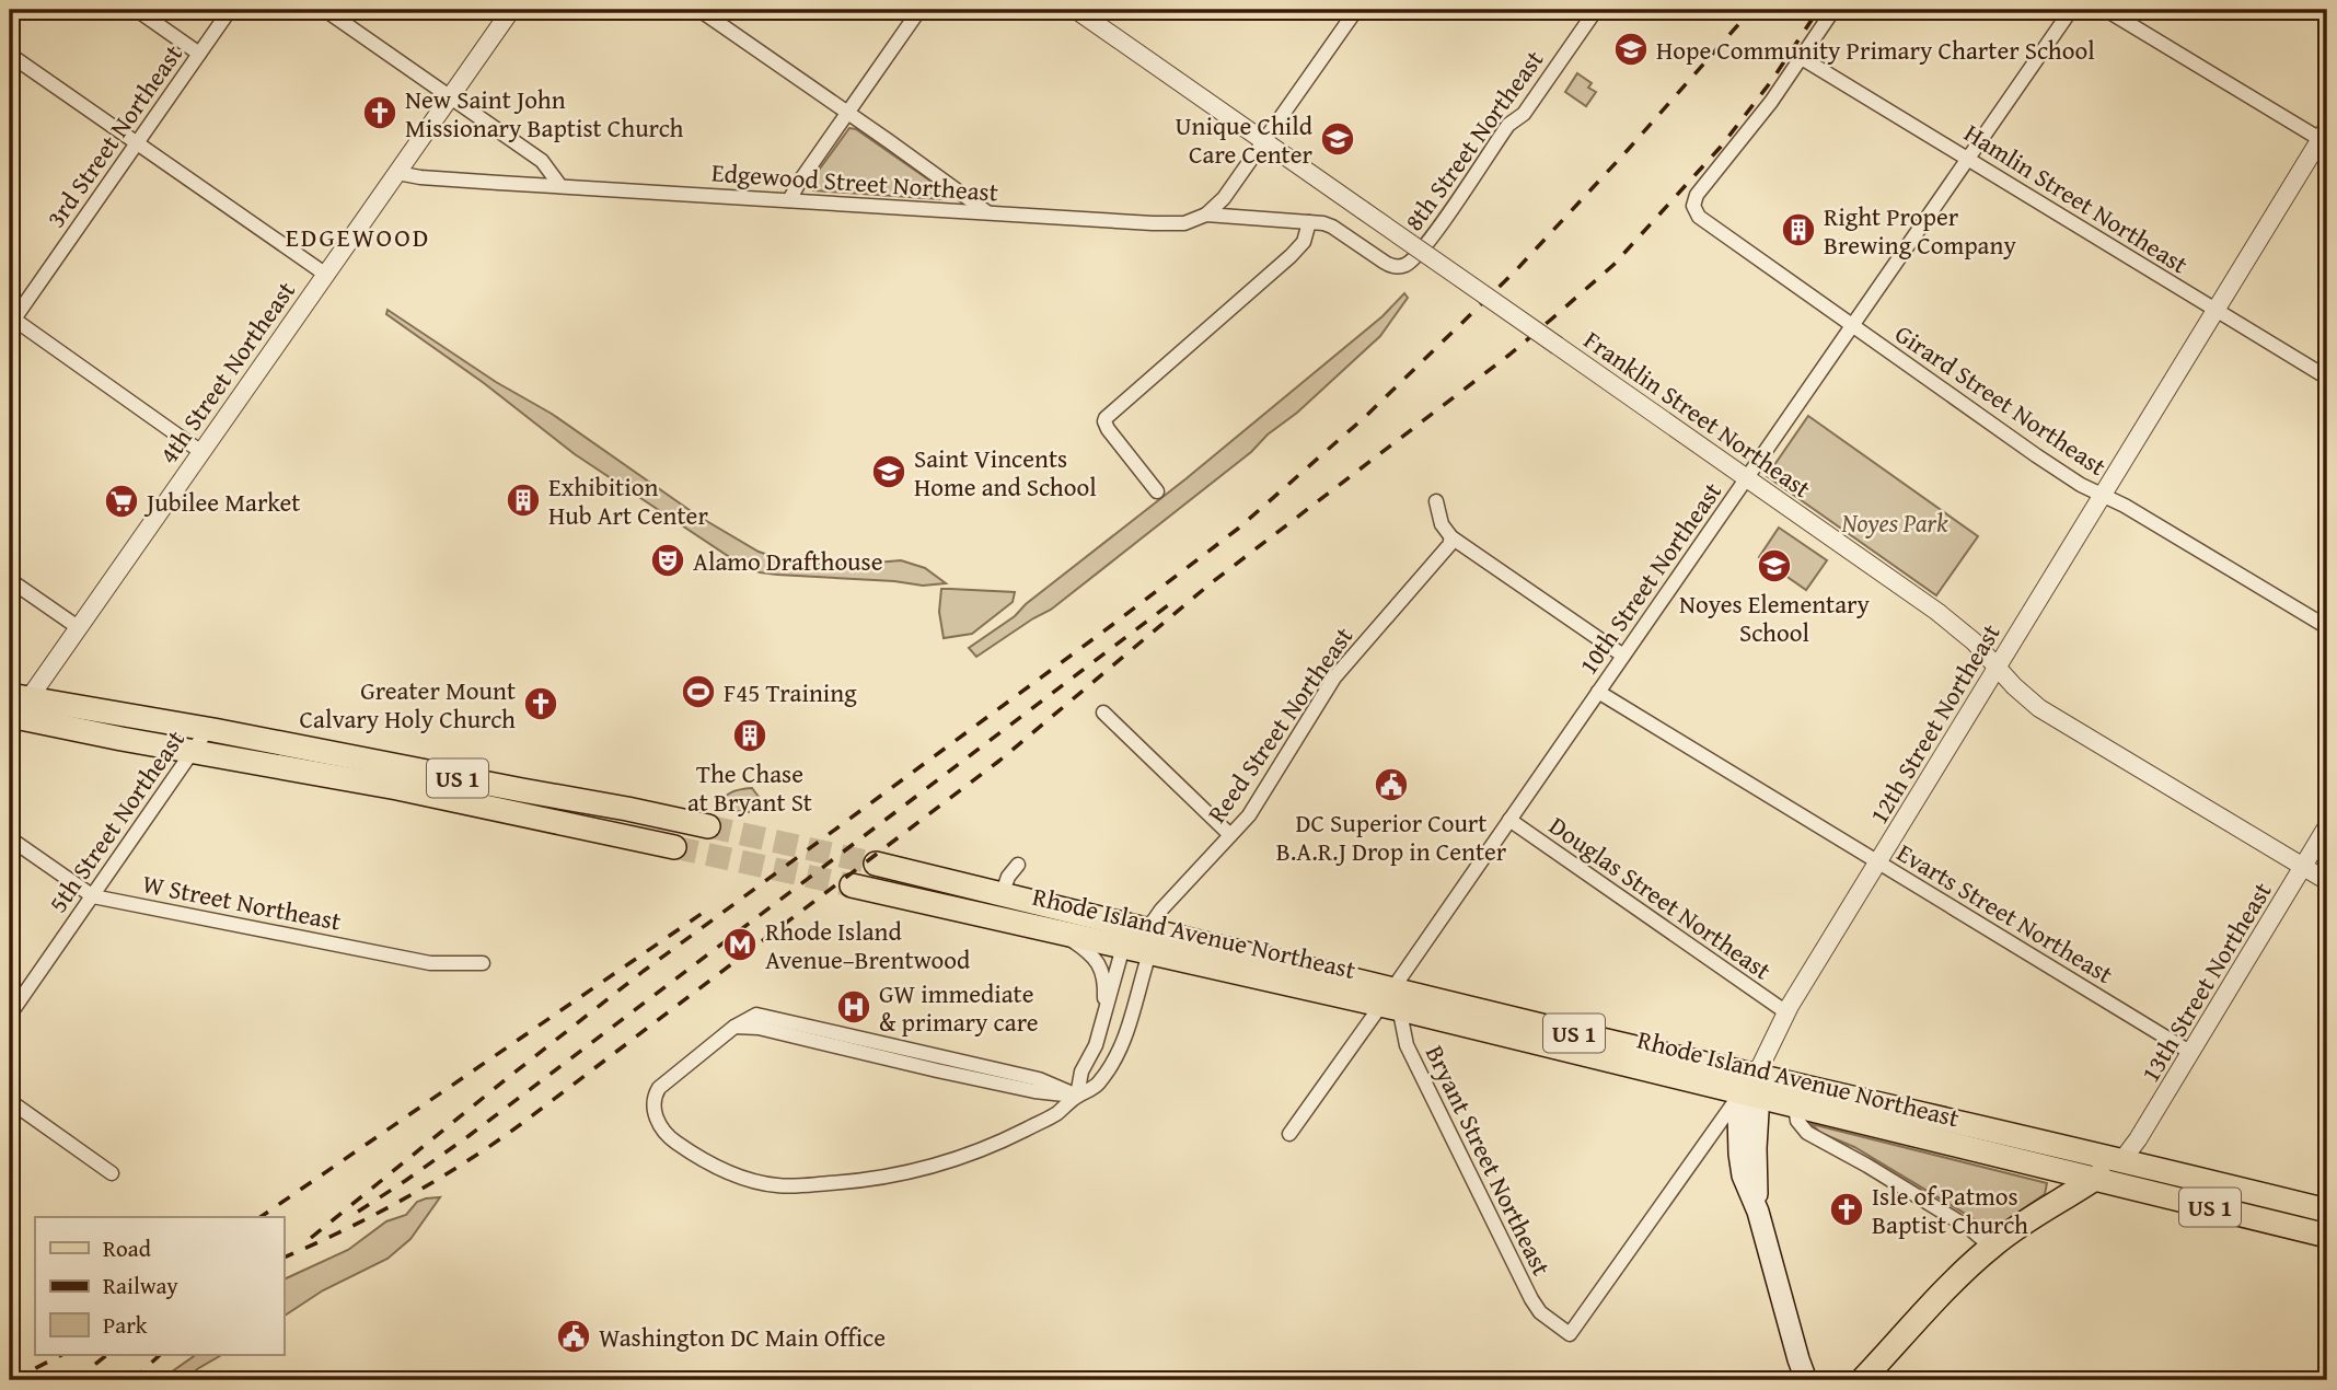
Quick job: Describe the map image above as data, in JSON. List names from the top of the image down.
{
  "streets": {
    "main road": ["US 1", "Rhode Island Avenue Northeast"],
    "street": [
      "3rd Street Northeast",
      "8th Street Northeast",
      "Edgewood Street Northeast",
      "Hamlin Street Northeast",
      "4th Street Northeast",
      "Girard Street Northeast",
      "Franklin Street Northeast",
      "10th Street Northeast",
      "12th Street Northeast",
      "Reed Street Northeast",
      "5th Street Northeast",
      "Douglas Street Northeast",
      "W Street Northeast",
      "Evarts Street Northeast",
      "13th Street Northeast",
      "Bryant Street Northeast"
    ]
  },
  "crossings": [
    ["8th Street Northeast", "Edgewood Street Northeast"],
    ["Edgewood Street Northeast", "4th Street Northeast"],
    ["Hamlin Street Northeast", "Girard Street Northeast"],
    ["Hamlin Street Northeast", "10th Street Northeast"],
    ["Hamlin Street Northeast", "12th Street Northeast"],
    ["4th Street Northeast", "US 1"],
    ["Girard Street Northeast", "10th Street Northeast"],
    ["Girard Street Northeast", "12th Street Northeast"],
    ["Franklin Street Northeast", "10th Street Northeast"],
    ["Franklin Street Northeast", "12th Street Northeast"],
    ["Franklin Street Northeast", "13th Street Northeast"],
    ["10th Street Northeast", "Douglas Street Northeast"],
    ["10th Street Northeast", "Evarts Street Northeast"],
    ["10th Street Northeast", "Rhode Island Avenue Northeast"],
    ["10th Street Northeast", "Bryant Street Northeast"],
    ["12th Street Northeast", "Douglas Street Northeast"],
    ["12th Street Northeast", "Evarts Street Northeast"],
    ["12th Street Northeast", "Rhode Island Avenue Northeast"],
    ["12th Street Northeast", "Bryant Street Northeast"],
    ["Reed Street Northeast", "Rhode Island Avenue Northeast"],
    ["US 1", "5th Street Northeast"],
    ["5th Street Northeast", "W Street Northeast"],
    ["Evarts Street Northeast", "13th Street Northeast"],
    ["Rhode Island Avenue Northeast", "13th Street Northeast"],
    ["Rhode Island Avenue Northeast", "Bryant Street Northeast"]
  ],
  "districts": ["EDGEWOOD"],
  "parks": ["Noyes Park"],
  "places": {
    "school or university": [
      "Hope Community Primary Charter School",
      "Unique Child Care Center",
      "Saint Vincents Home and School",
      "Noyes Elementary School"
    ],
    "church": ["New Saint John Missionary Baptist Church", "Greater Mount Calvary Holy Church", "Isle of Patmos Baptist Church"],
    "building": ["Right Proper Brewing Company", "Exhibition Hub Art Center", "The Chase at Bryant St"],
    "supermarket": ["Jubilee Market"],
    "theatre": ["Alamo Drafthouse"],
    "sports": ["F45 Training"],
    "public building": ["DC Superior Court B.A.R.J Drop in Center", "Washington DC Main Office"],
    "metro station": ["Rhode Island Avenue–Brentwood"],
    "hospital": ["GW immediate & primary care"]
  },
  "legend": ["Road", "Railway", "Park"]
}
